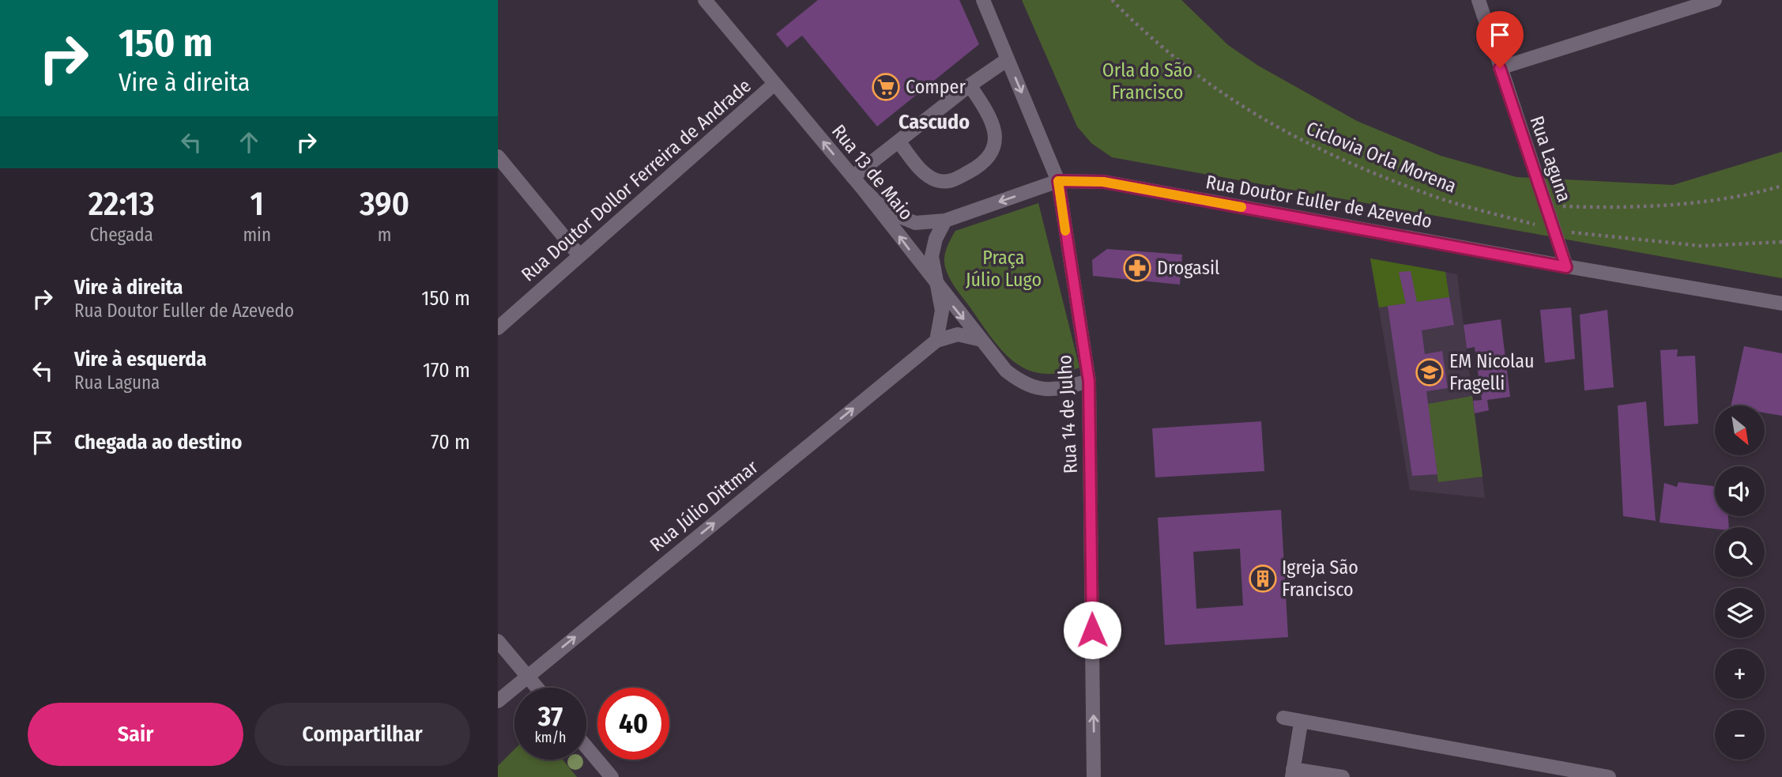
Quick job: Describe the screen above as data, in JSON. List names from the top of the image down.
{
  "streets": {
    "street": [
      "Rua Laguna",
      "Rua 13 de Maio",
      "Rua Doutor Dollor Ferreira de Andrade",
      "Rua Doutor Euller de Azevedo",
      "Rua 14 de Julho",
      "Rua Júlio Dittmar"
    ],
    "path": ["Ciclovia Orla Morena"]
  },
  "crossings": [
    ["Ciclovia Orla Morena", "Rua Laguna"],
    ["Rua Laguna", "Rua Doutor Euller de Azevedo"],
    ["Rua 13 de Maio", "Rua Doutor Dollor Ferreira de Andrade"],
    ["Rua 13 de Maio", "Rua Doutor Euller de Azevedo"],
    ["Rua 13 de Maio", "Rua 14 de Julho"],
    ["Rua 13 de Maio", "Rua Júlio Dittmar"],
    ["Rua Doutor Euller de Azevedo", "Rua 14 de Julho"]
  ],
  "one_way": ["Rua Júlio Dittmar"],
  "districts": ["Cascudo"],
  "parks": ["Orla do São Francisco", "Praça Júlio Lugo"],
  "places": {
    "supermarket": ["Comper"],
    "pharmacy": ["Drogasil"],
    "school or university": ["EM Nicolau Fragelli"],
    "building": ["Igreja São Francisco"]
  },
  "north": "bottom right",
  "page": {
    "turn": ["150 m", "Vire à direita"],
    "eta": [
      "22:13",
      "Chegada",
      "1",
      "min",
      "390",
      "m"
    ],
    "list": [
      {
        "name": "Vire à direita",
        "note": "Rua Doutor Euller de Azevedo",
        "value": "150 m"
      },
      {
        "name": "Vire à esquerda",
        "note": "Rua Laguna",
        "value": "170 m"
      },
      {
        "name": "Chegada ao destino",
        "value": "70 m"
      }
    ],
    "map_buttons": ["+", "−"],
    "speed": "37 km/h",
    "limit": "40",
    "buttons": ["Sair", "Compartilhar"]
  }
}
